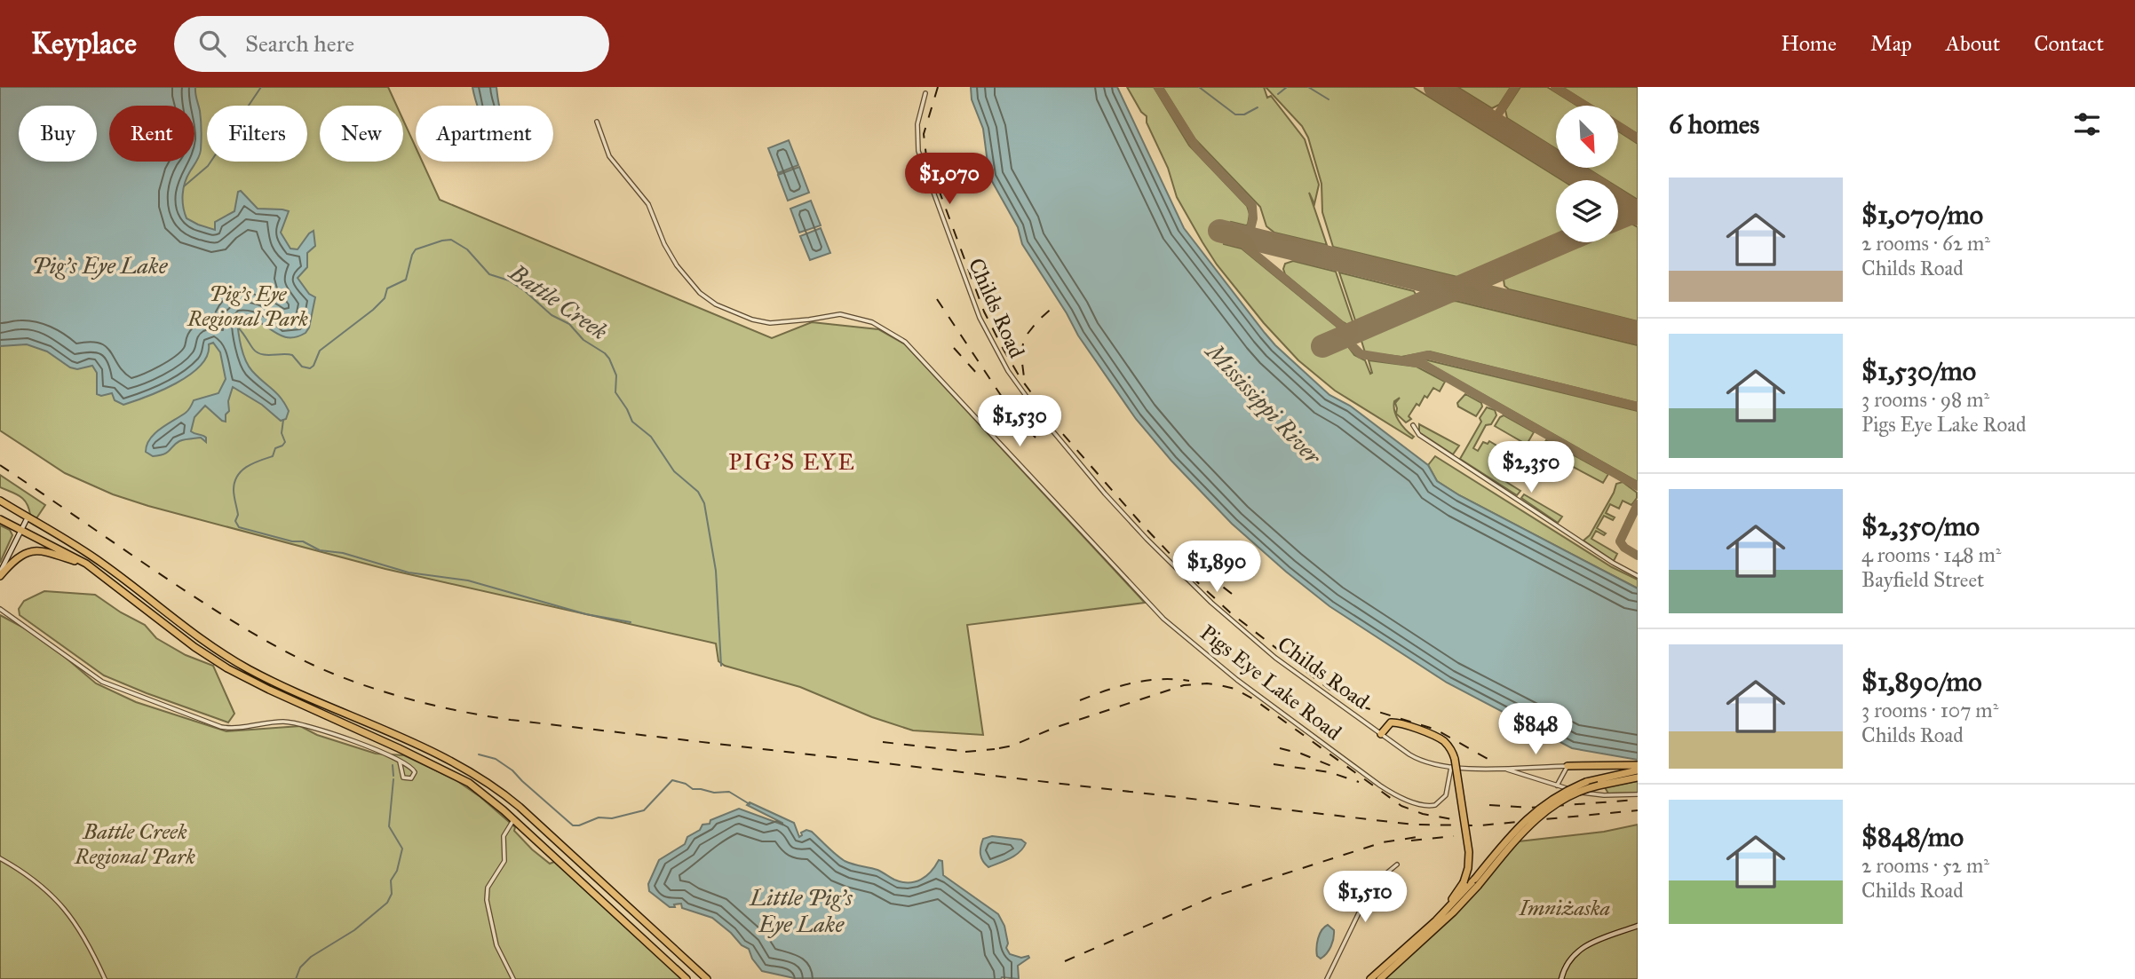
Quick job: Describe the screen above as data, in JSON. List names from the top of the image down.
{
  "streets": {
    "street": ["Childs Road", "Pigs Eye Lake Road"]
  },
  "crossings": [
    ["Childs Road", "Pigs Eye Lake Road"]
  ],
  "districts": ["PIG'S EYE"],
  "water": [
    "Pig's Eye Lake",
    "Battle Creek",
    "Mississippi River",
    "Little Pig's Eye Lake"
  ],
  "parks": ["Pig's Eye Regional Park", "Battle Creek Regional Park", "Imniżaska"],
  "north": "bottom right",
  "page": {
    "header": "Keyplace",
    "search": "Search here",
    "nav": [
      "Home",
      "Map",
      "About",
      "Contact"
    ],
    "heading": "6 homes",
    "chip": [
      "Buy",
      "Rent",
      "Filters",
      "New",
      "Apartment"
    ],
    "price": [
      "$1,070",
      "$1,530",
      "$2,350",
      "$1,890",
      "$848",
      "$1,510"
    ],
    "list": [
      {
        "name": "$1,070/mo",
        "note": "2 rooms · 62 m² · Childs Road"
      },
      {
        "name": "$1,530/mo",
        "note": "3 rooms · 98 m² · Pigs Eye Lake Road"
      },
      {
        "name": "$2,350/mo",
        "note": "4 rooms · 148 m² · Bayfield Street"
      },
      {
        "name": "$1,890/mo",
        "note": "3 rooms · 107 m² · Childs Road"
      },
      {
        "name": "$848/mo",
        "note": "2 rooms · 52 m² · Childs Road"
      }
    ]
  }
}
